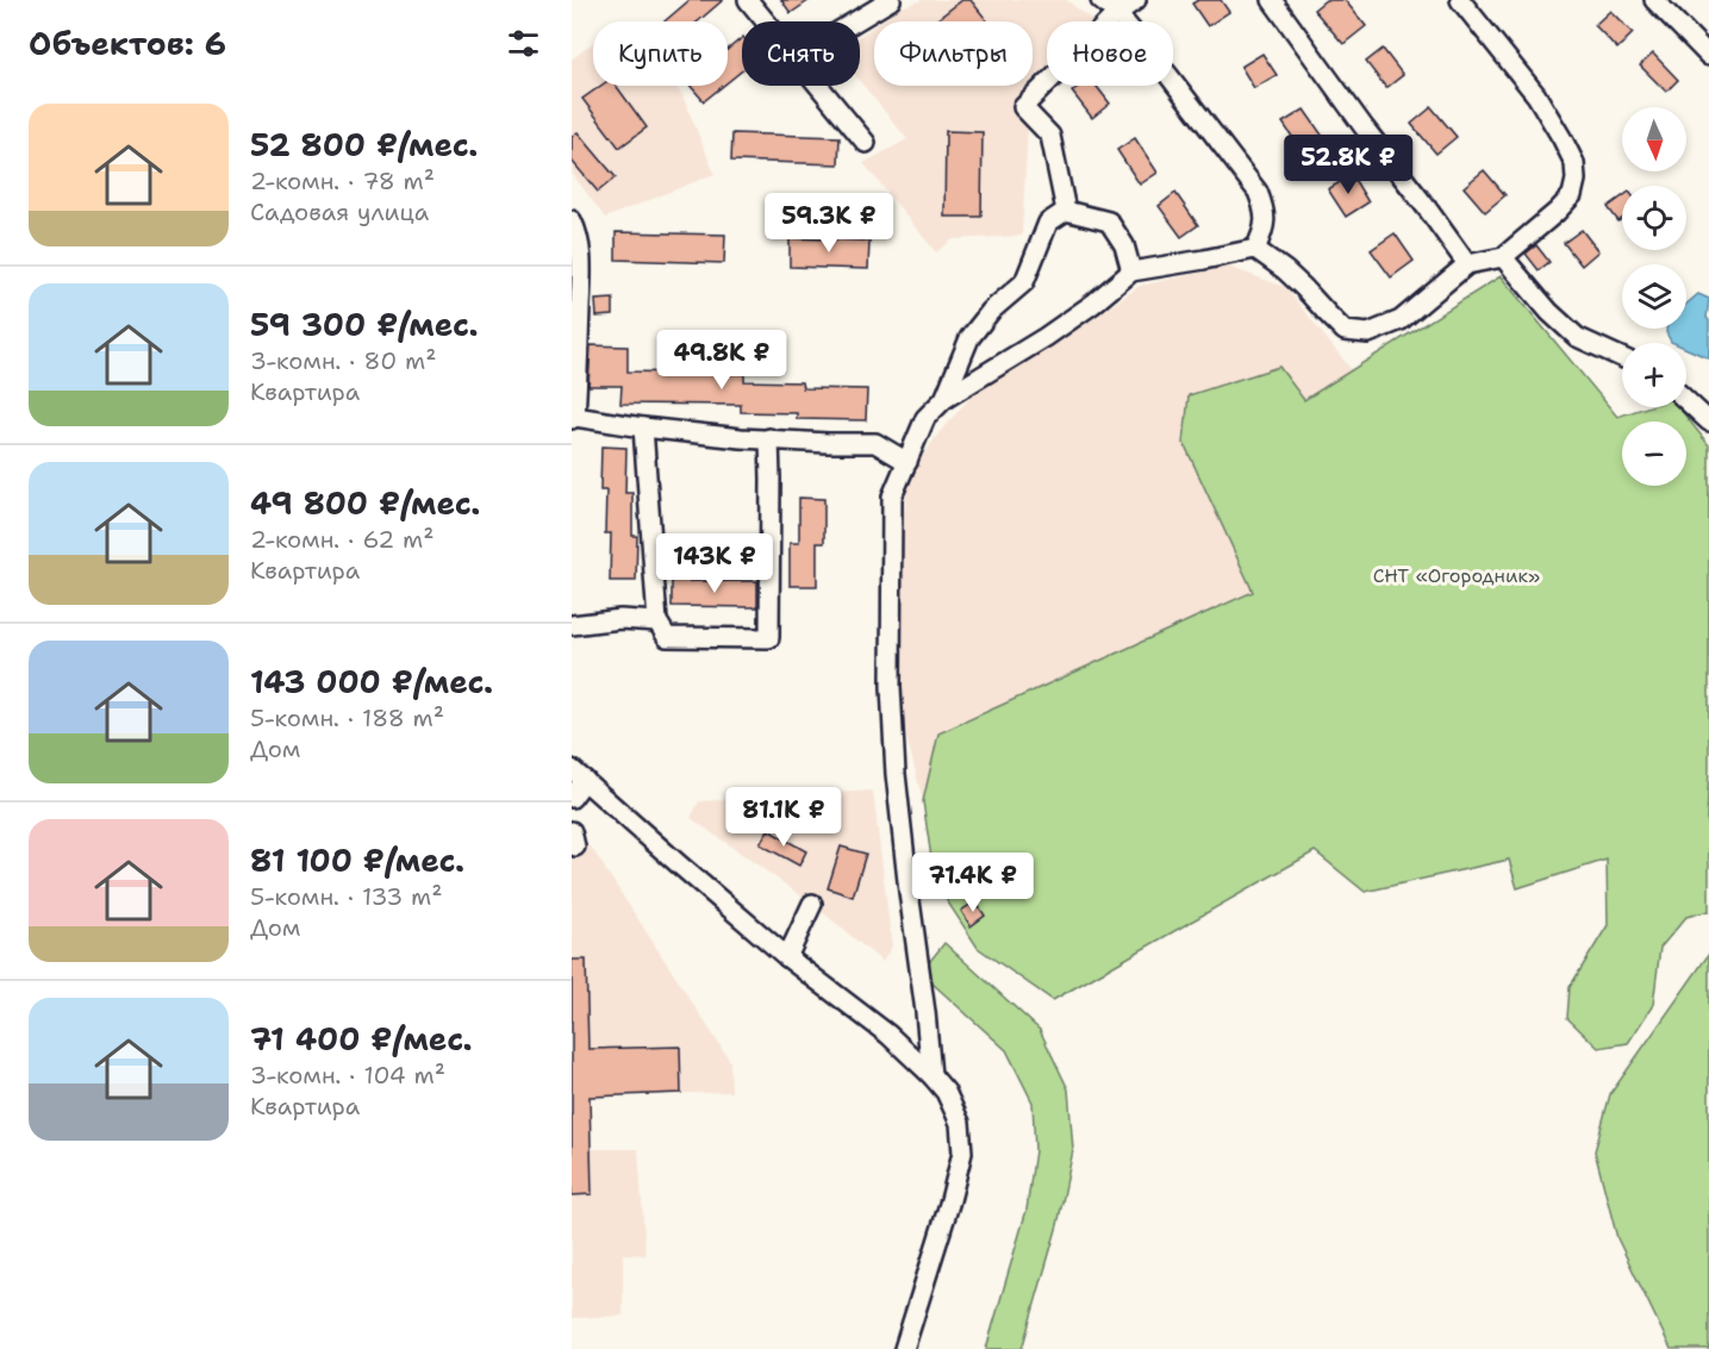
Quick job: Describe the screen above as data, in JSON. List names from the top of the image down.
{
  "parks": ["СНТ «Огородник»"],
  "north": "bottom",
  "page": {
    "heading": "Объектов: 6",
    "chip": [
      "Купить",
      "Снять",
      "Фильтры",
      "Новое"
    ],
    "list": [
      {
        "name": "52 800 ₽/мес.",
        "note": "2-комн. · 78 m² · Садовая улица"
      },
      {
        "name": "59 300 ₽/мес.",
        "note": "3-комн. · 80 m² · Квартира"
      },
      {
        "name": "49 800 ₽/мес.",
        "note": "2-комн. · 62 m² · Квартира"
      },
      {
        "name": "143 000 ₽/мес.",
        "note": "5-комн. · 188 m² · Дом"
      },
      {
        "name": "81 100 ₽/мес.",
        "note": "5-комн. · 133 m² · Дом"
      },
      {
        "name": "71 400 ₽/мес.",
        "note": "3-комн. · 104 m² · Квартира"
      }
    ],
    "map_buttons": ["+", "−"],
    "price": [
      "52.8K ₽",
      "59.3K ₽",
      "49.8K ₽",
      "143K ₽",
      "81.1K ₽",
      "71.4K ₽"
    ]
  }
}
